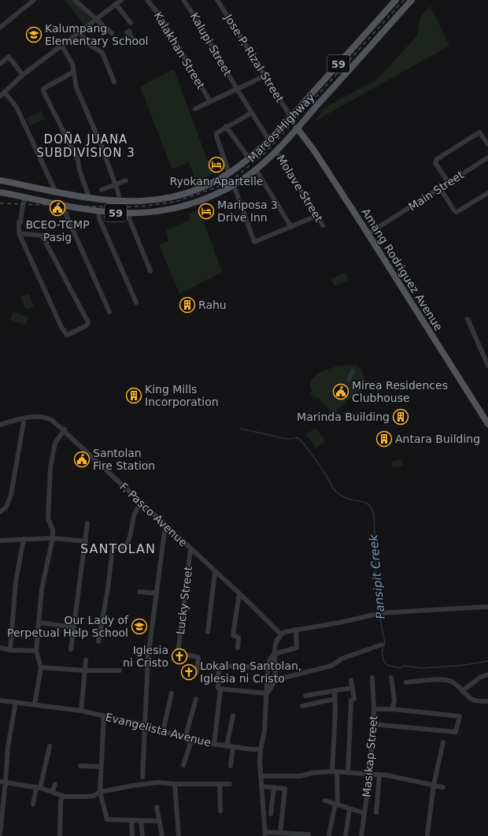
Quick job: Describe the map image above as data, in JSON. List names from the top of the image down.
{
  "streets": {
    "main road": ["59", "Marcos Highway", "Amang Rodriguez Avenue"],
    "street": [
      "Kalupi Street",
      "Kalakhan Street",
      "Jose P. Rizal Street",
      "Molave Street",
      "Main Street",
      "F. Pasco Avenue",
      "Lucky Street",
      "Evangelista Avenue",
      "Masikap Street"
    ]
  },
  "crossings": [
    ["Jose P. Rizal Street", "Marcos Highway"],
    ["Marcos Highway", "Molave Street"],
    ["Marcos Highway", "Amang Rodriguez Avenue"],
    ["Main Street", "Amang Rodriguez Avenue"],
    ["F. Pasco Avenue", "Lucky Street"]
  ],
  "districts": ["DOÑA JUANA SUBDIVISION 3", "SANTOLAN"],
  "water": ["Pansipit Creek"],
  "places": {
    "school or university": ["Kalumpang Elementary School", "Our Lady of Perpetual Help School"],
    "hotel": ["Ryokan Apartelle", "Mariposa 3 Drive Inn"],
    "public building": ["BCEO-TCMP Pasig", "Mirea Residences Clubhouse", "Santolan Fire Station"],
    "building": [
      "Rahu",
      "King Mills Incorporation",
      "Marinda Building",
      "Antara Building"
    ],
    "church": ["Iglesia ni Cristo", "Lokal ng Santolan, Iglesia ni Cristo"]
  }
}
